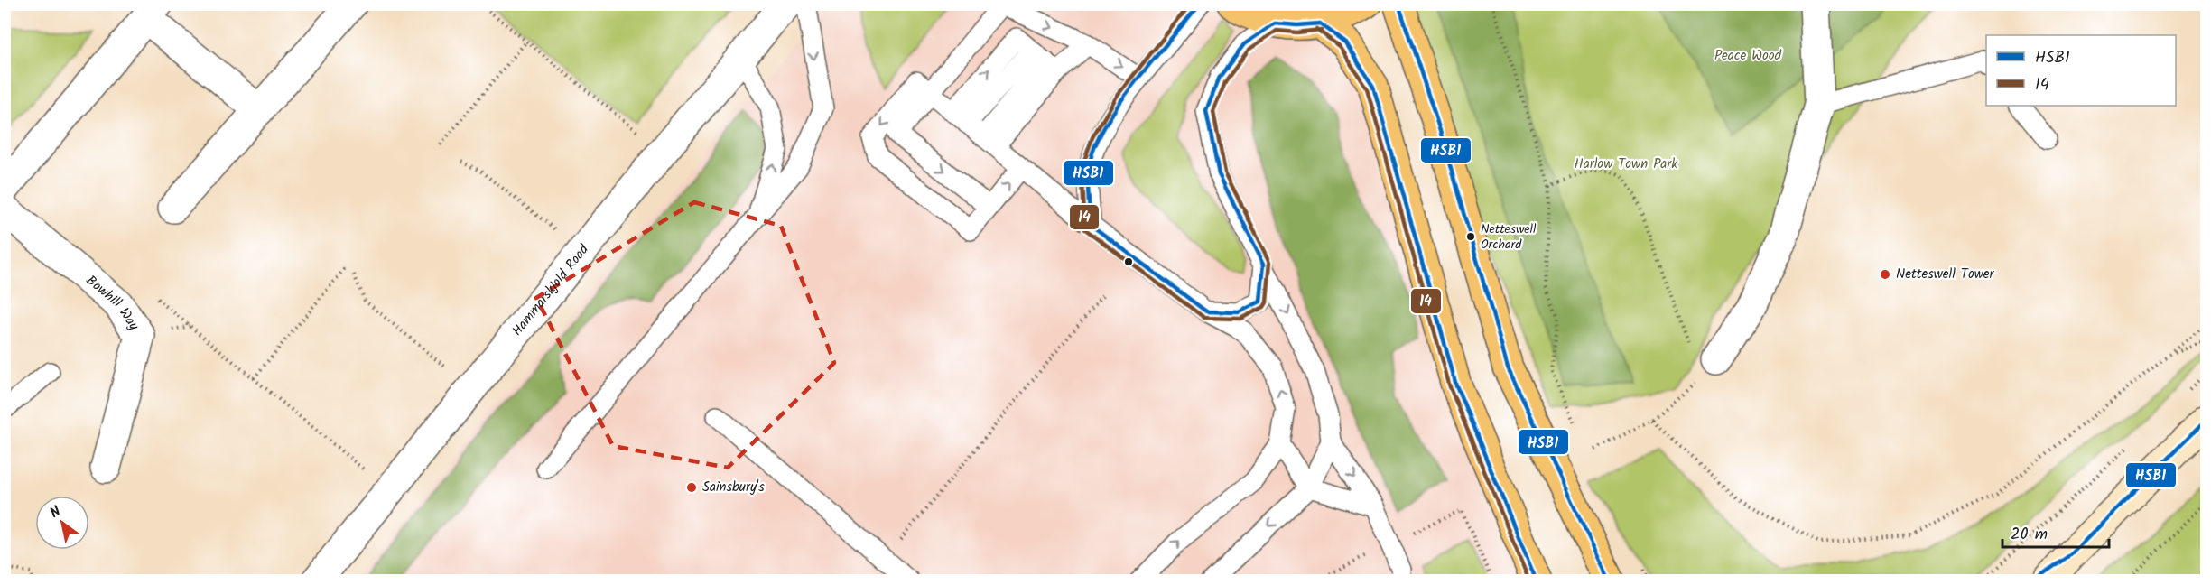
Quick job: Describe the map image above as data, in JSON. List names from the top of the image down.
{
  "streets": {
    "street": ["Hammarskjold Road", "Bowhill Way"]
  },
  "parks": ["Peace Wood", "Harlow Town Park"],
  "places": ["Netteswell Orchard", "Netteswell Tower", "Sainsbury's"],
  "lines": ["transit line HSB1", "transit line 14"],
  "legend": ["HSB1", "14"],
  "scale_bar": "20 m",
  "north": "top left"
}
